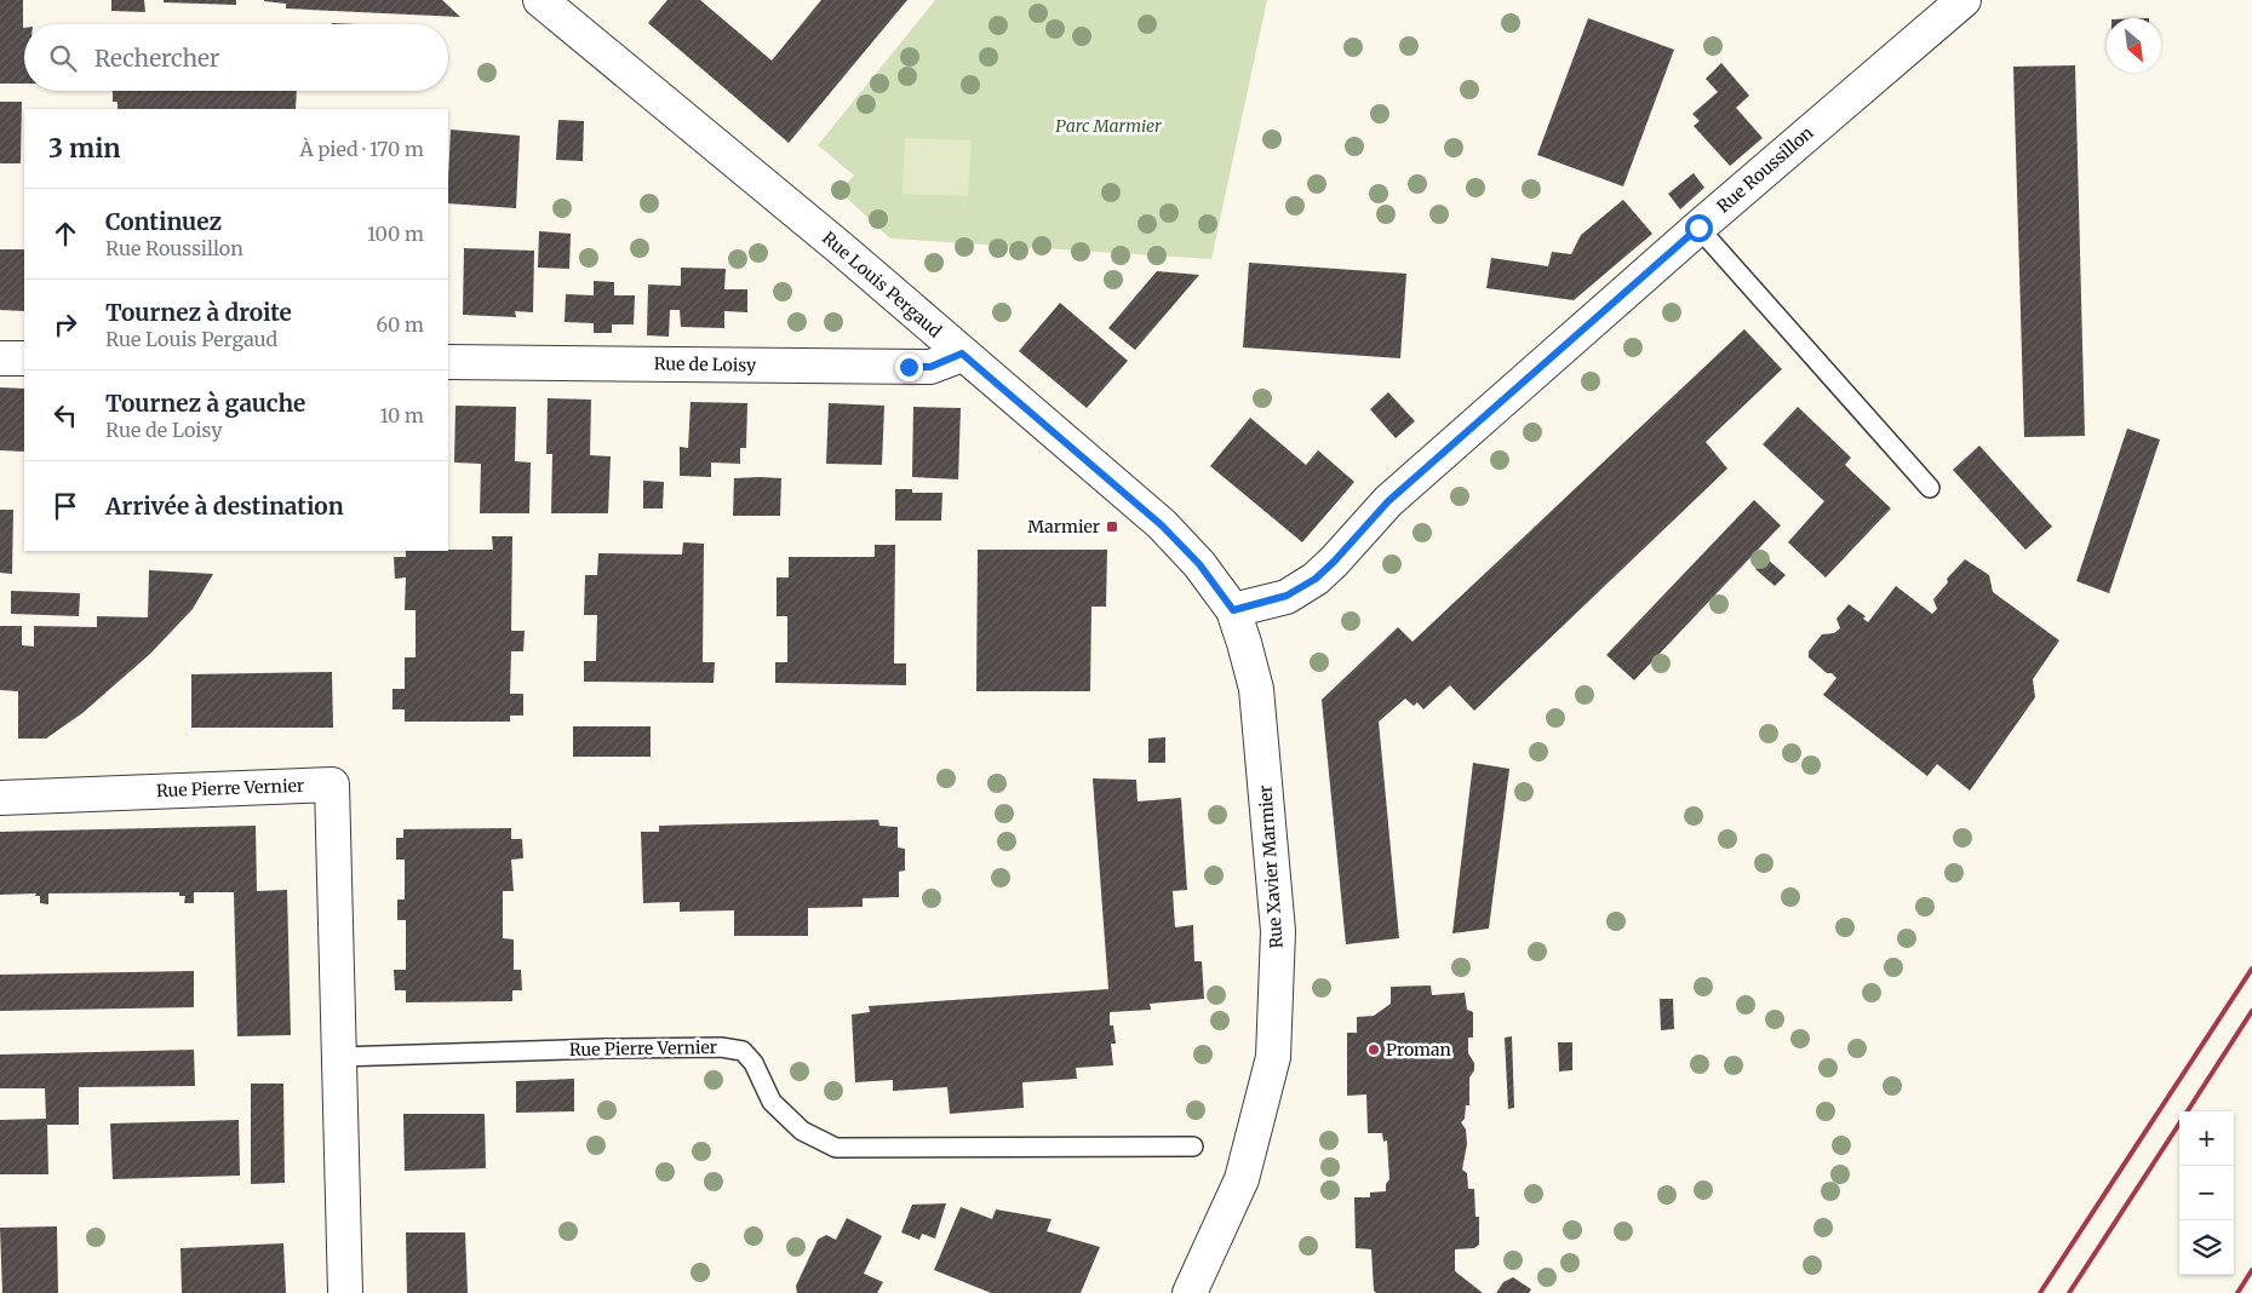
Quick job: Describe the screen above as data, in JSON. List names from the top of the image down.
{
  "streets": {
    "street": [
      "Rue Roussillon",
      "Rue Louis Pergaud",
      "Rue de Loisy",
      "Rue Pierre Vernier",
      "Rue Xavier Marmier"
    ]
  },
  "crossings": [
    ["Rue Roussillon", "Rue Louis Pergaud"],
    ["Rue Roussillon", "Rue Xavier Marmier"],
    ["Rue Louis Pergaud", "Rue de Loisy"],
    ["Rue Louis Pergaud", "Rue Xavier Marmier"]
  ],
  "parks": ["Parc Marmier"],
  "places": {
    "transit": ["Marmier"],
    "other": ["Proman"]
  },
  "north": "bottom right",
  "page": {
    "search": "Rechercher",
    "heading": ["3 min", "À pied · 170 m"],
    "list": [
      ["Continuez", "Rue Roussillon", "100 m"],
      ["Tournez à droite", "Rue Louis Pergaud", "60 m"],
      ["Tournez à gauche", "Rue de Loisy", "10 m"],
      "Arrivée à destination"
    ],
    "map_buttons": ["+", "−"]
  }
}
